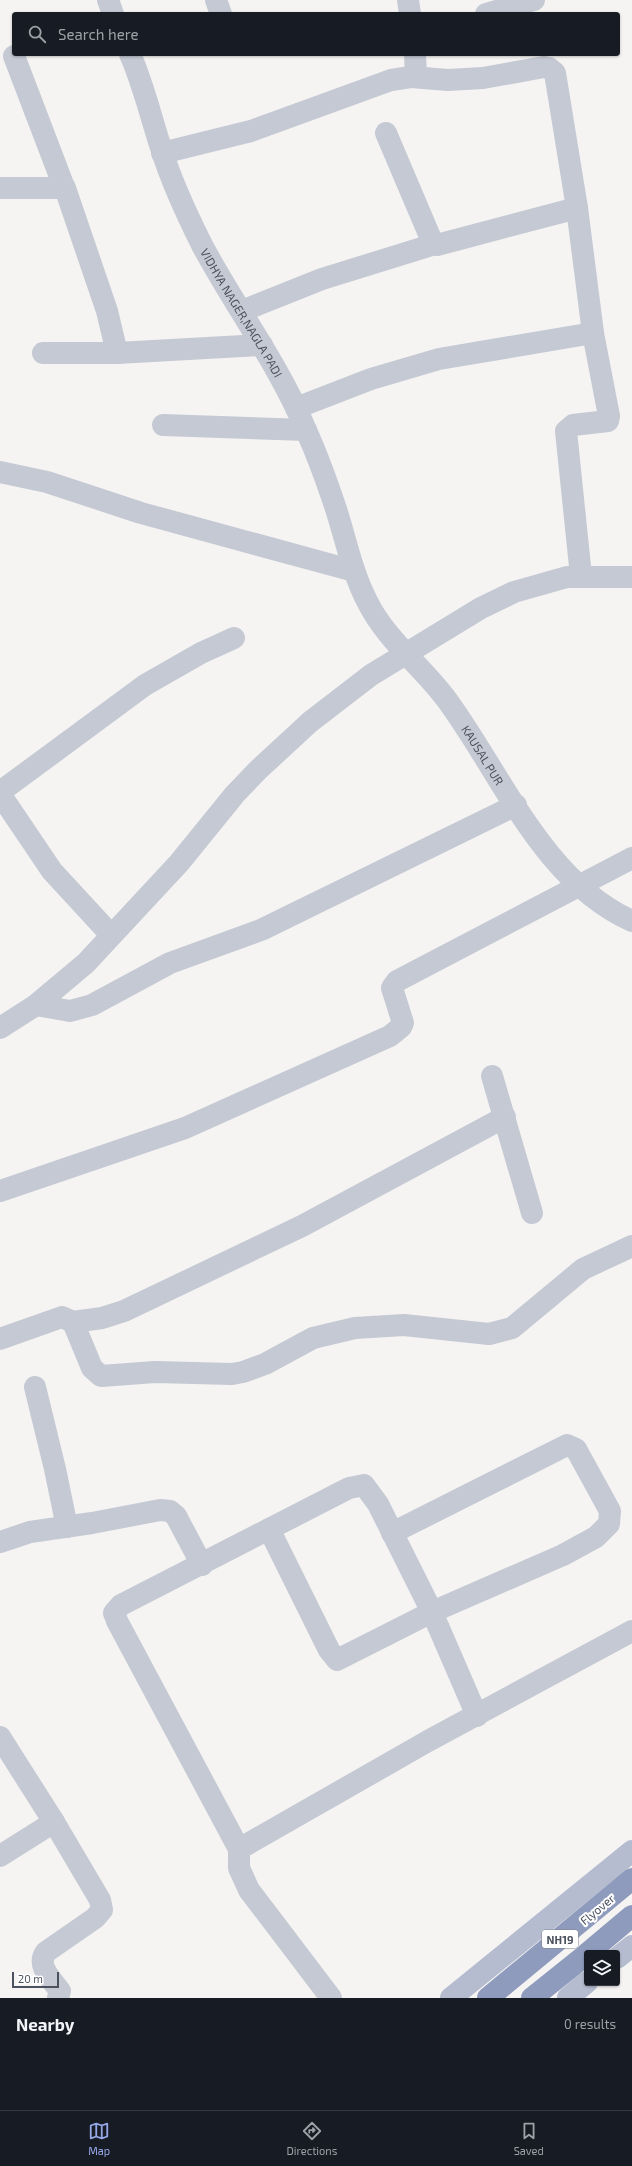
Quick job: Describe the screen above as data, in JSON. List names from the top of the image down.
{
  "streets": {
    "highway": ["Flyover", "NH19"],
    "street": ["VIDHYA NAGER,NAGLA PADI", "KAUSAL PUR"]
  },
  "crossings": [
    ["VIDHYA NAGER,NAGLA PADI", "KAUSAL PUR"]
  ],
  "scale_bar": "20 m",
  "page": {
    "search": "Search here",
    "scale": "20 m",
    "heading": ["Nearby", "0 results"],
    "nav": ["Map", "Directions", "Saved"]
  }
}
